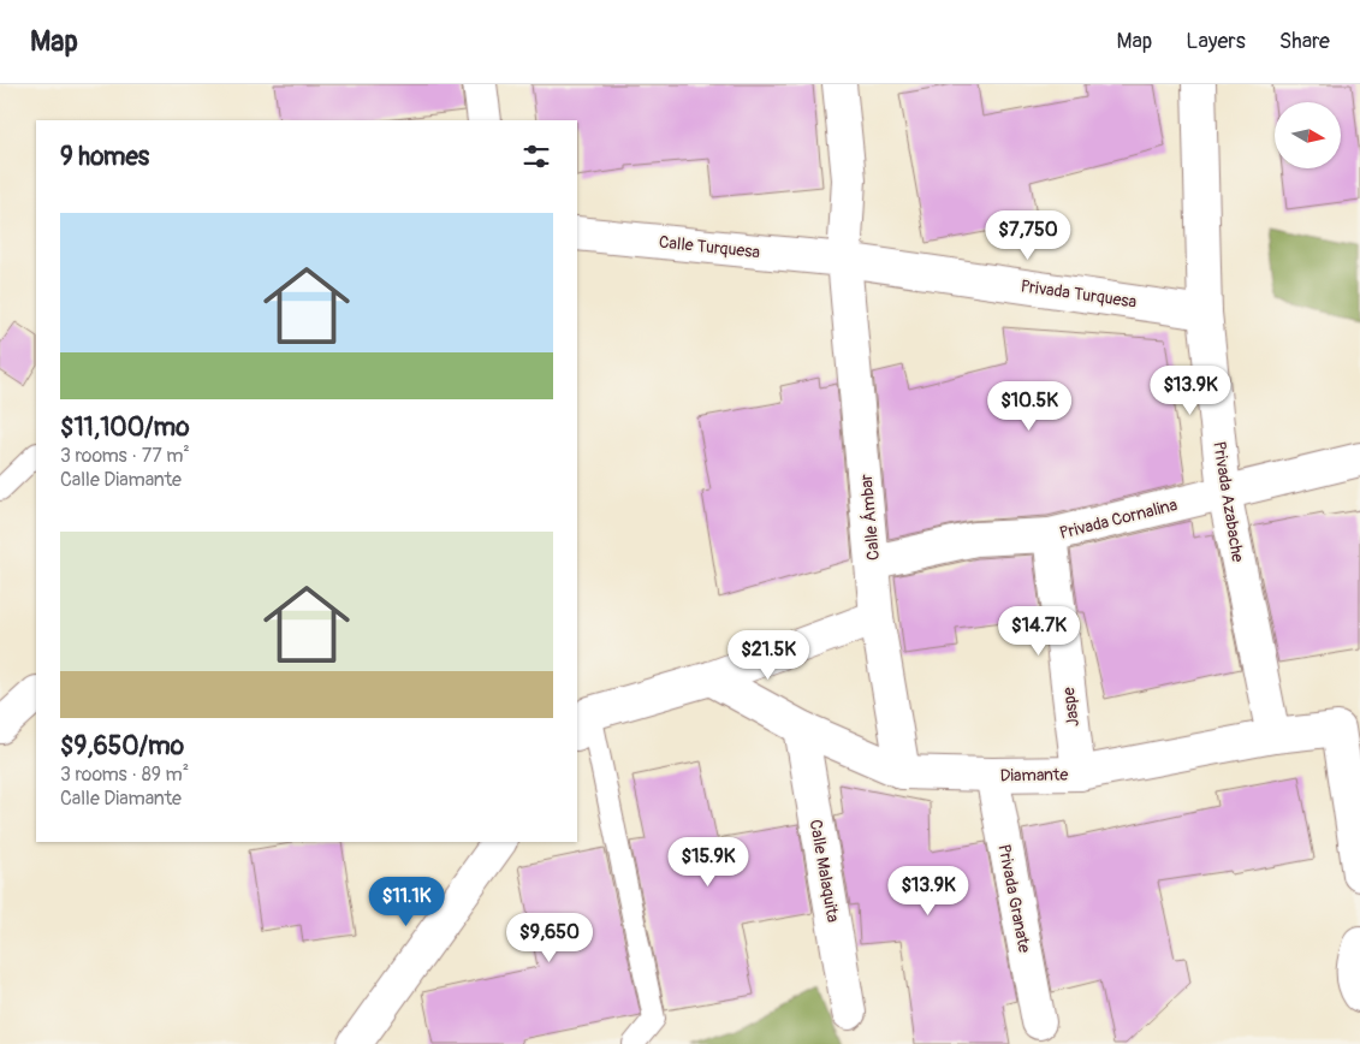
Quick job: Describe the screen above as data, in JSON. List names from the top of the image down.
{
  "streets": {
    "street": [
      "Calle Turquesa",
      "Privada Turquesa",
      "Privada Azabache",
      "Calle Ámbar",
      "Privada Cornalina",
      "Jaspe",
      "Diamante",
      "Calle Malaquita",
      "Privada Granate"
    ]
  },
  "crossings": [
    ["Calle Turquesa", "Privada Turquesa"],
    ["Calle Turquesa", "Calle Ámbar"],
    ["Privada Turquesa", "Privada Azabache"],
    ["Privada Turquesa", "Calle Ámbar"],
    ["Privada Azabache", "Privada Cornalina"],
    ["Privada Azabache", "Diamante"],
    ["Calle Ámbar", "Privada Cornalina"],
    ["Calle Ámbar", "Diamante"],
    ["Privada Cornalina", "Jaspe"],
    ["Jaspe", "Diamante"],
    ["Diamante", "Calle Malaquita"],
    ["Diamante", "Privada Granate"]
  ],
  "north": "right",
  "page": {
    "header": "Map",
    "nav": ["Map", "Layers", "Share"],
    "heading": "9 homes",
    "list": [
      {
        "name": "$11,100/mo",
        "note": "3 rooms · 77 m² · Calle Diamante"
      },
      {
        "name": "$9,650/mo",
        "note": "3 rooms · 89 m² · Calle Diamante"
      }
    ],
    "price": [
      "$7,750",
      "$13.9K",
      "$10.5K",
      "$14.7K",
      "$21.5K",
      "$15.9K",
      "$13.9K",
      "$11.1K",
      "$9,650"
    ]
  }
}
